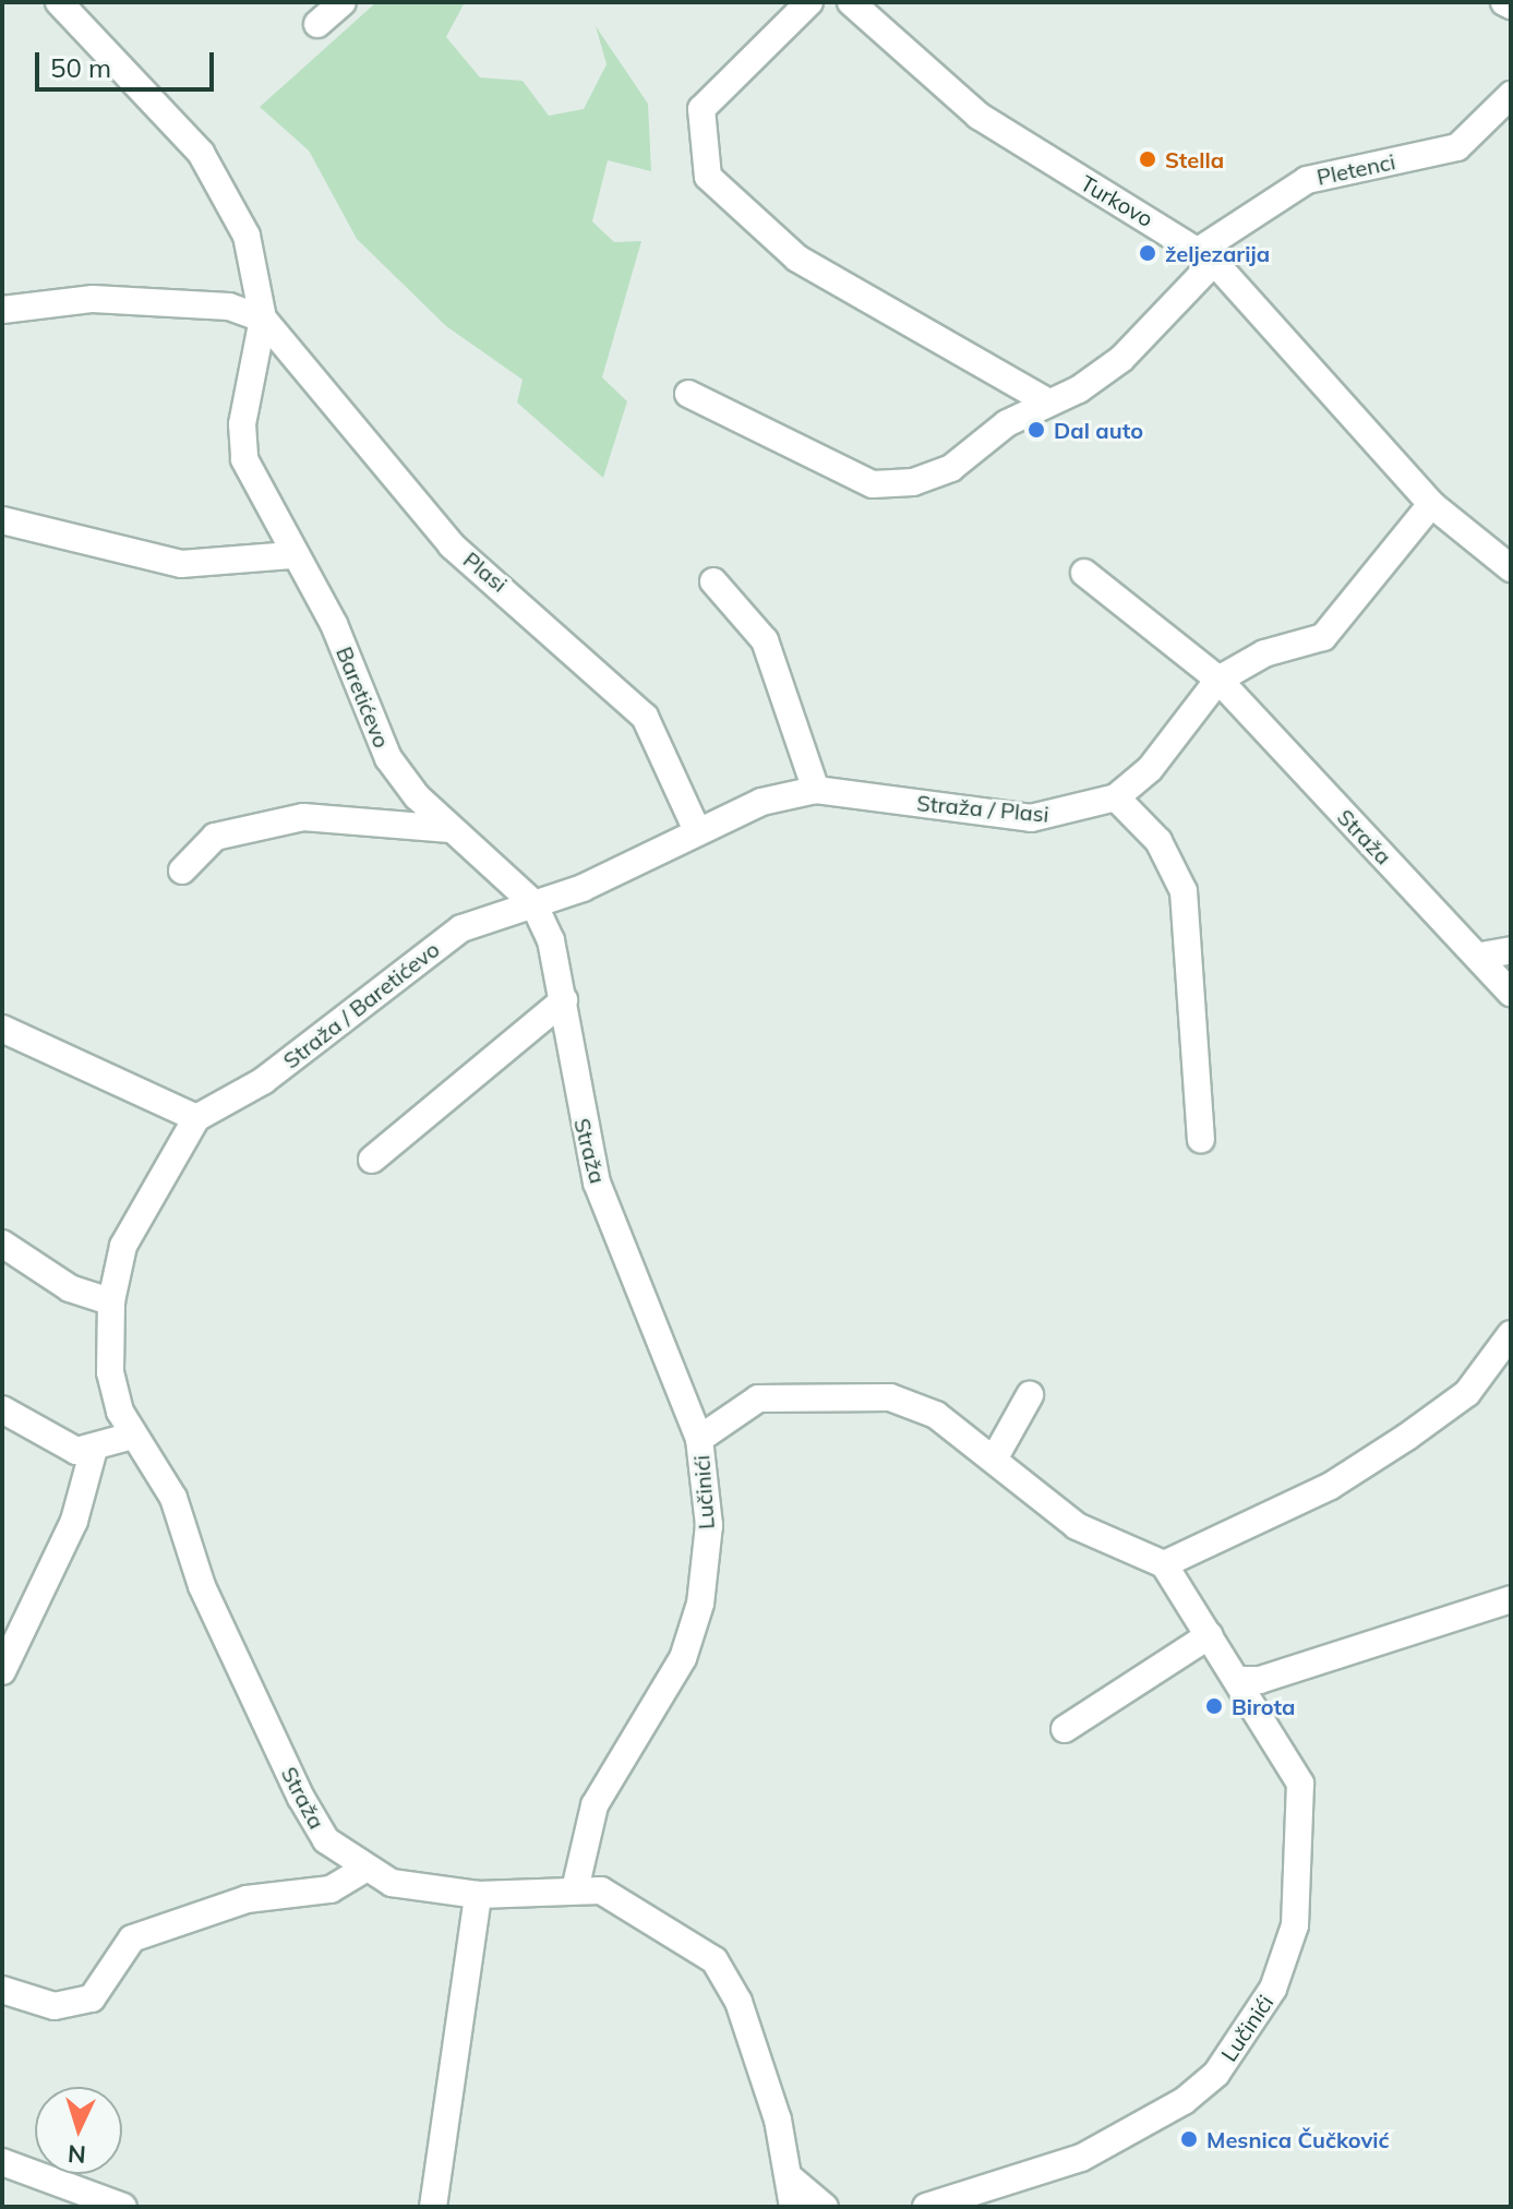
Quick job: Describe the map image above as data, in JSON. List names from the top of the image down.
{
  "streets": {
    "street": [
      "Pletenci",
      "Turkovo",
      "Plasi",
      "Baretićevo",
      "Straža / Plasi",
      "Straža",
      "Straža / Baretićevo",
      "Lučinići"
    ]
  },
  "crossings": [
    ["Pletenci", "Turkovo"],
    ["Turkovo", "Straža / Plasi"],
    ["Plasi", "Baretićevo"],
    ["Plasi", "Straža / Plasi"],
    ["Baretićevo", "Straža / Plasi"],
    ["Baretićevo", "Straža"],
    ["Baretićevo", "Straža / Baretićevo"],
    ["Straža / Plasi", "Straža"],
    ["Straža / Plasi", "Straža / Baretićevo"],
    ["Straža", "Straža / Baretićevo"],
    ["Straža", "Lučinići"]
  ],
  "places": [
    "Stella",
    "željezarija",
    "Dal auto",
    "Birota",
    "Mesnica Čučković"
  ],
  "scale_bar": "50 m",
  "north": "bottom"
}
